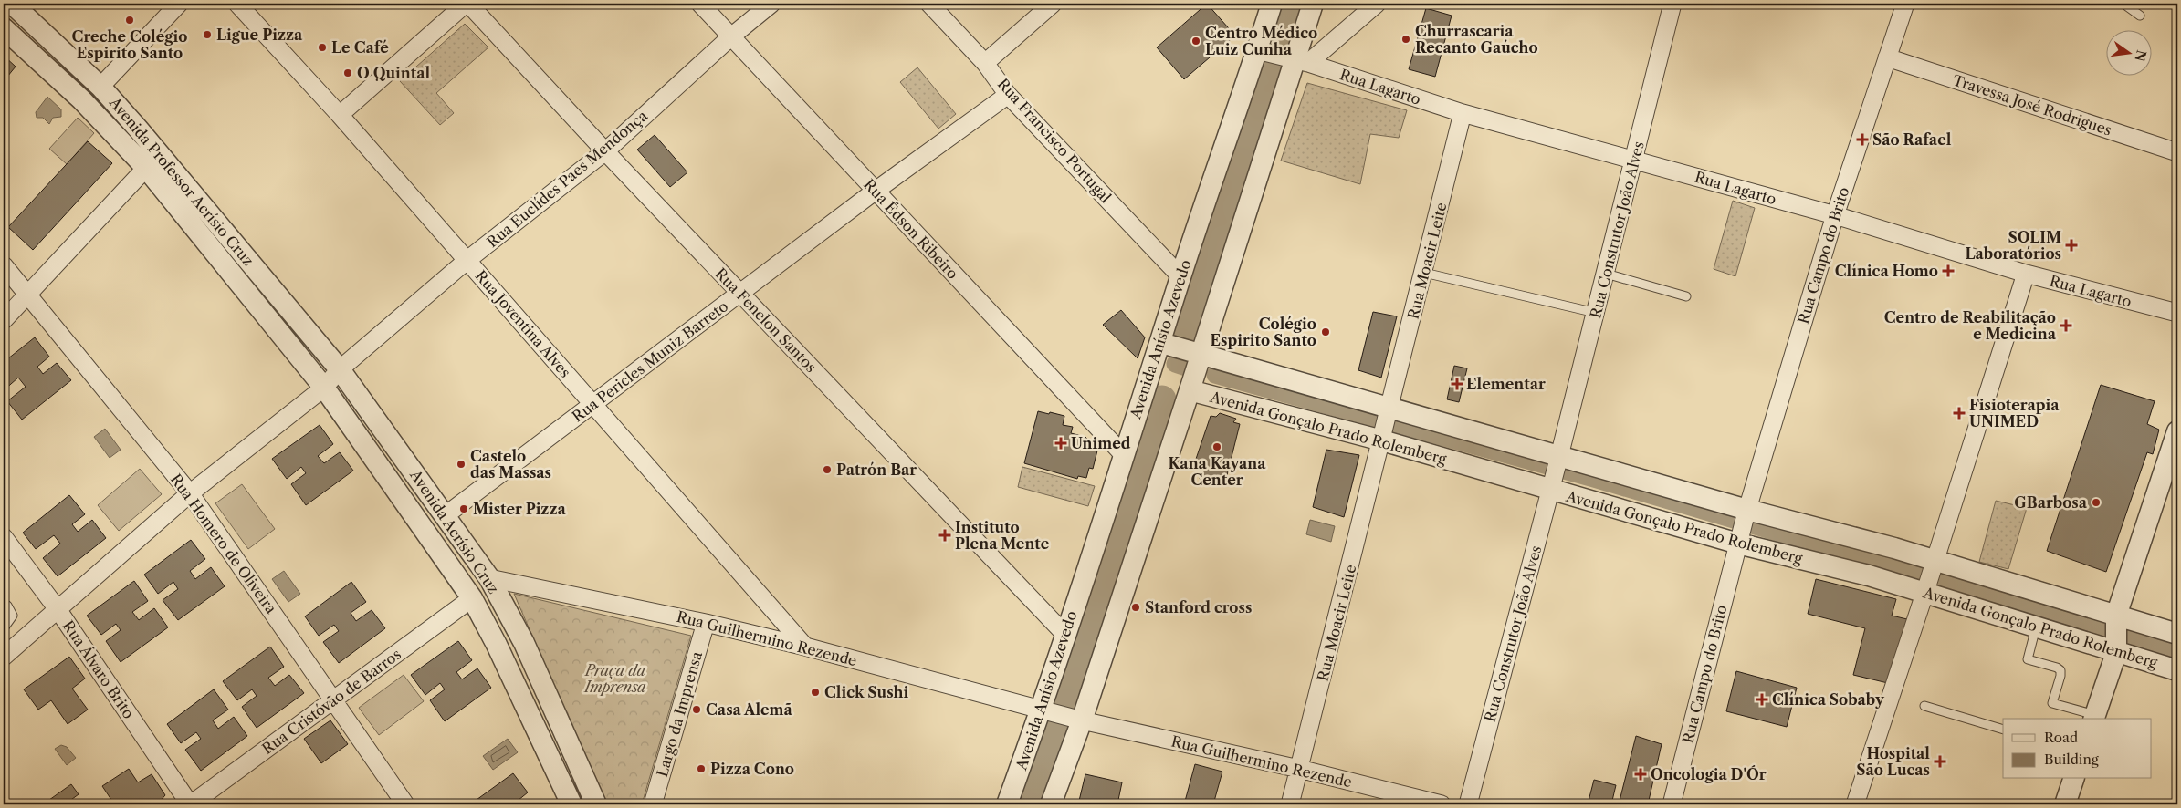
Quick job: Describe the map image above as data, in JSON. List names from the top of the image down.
{
  "streets": {
    "street": [
      "Rua Lagarto",
      "Travessa José Rodrigues",
      "Rua Francisco Portugal",
      "Rua Euclídes Paes Mendonça",
      "Avenida Professor Acrísio Cruz",
      "Rua Édson Ribeiro",
      "Rua Construtor João Alves",
      "Rua Campo do Brito",
      "Rua Moacir Leite",
      "Rua Fenelon Santos",
      "Rua Joventina Alves",
      "Avenida Anísio Azevedo",
      "Rua Pericles Muniz Barreto",
      "Avenida Gonçalo Prado Rolemberg",
      "Avenida Acrísio Cruz",
      "Rua Homero de Oliveira",
      "Rua Guilhermino Rezende",
      "Rua Álvaro Brito",
      "Rua Cristóvão de Barros",
      "Largo da Imprensa"
    ]
  },
  "crossings": [
    ["Rua Lagarto", "Rua Construtor João Alves"],
    ["Rua Lagarto", "Rua Campo do Brito"],
    ["Rua Lagarto", "Rua Moacir Leite"],
    ["Rua Lagarto", "Avenida Anísio Azevedo"],
    ["Travessa José Rodrigues", "Rua Campo do Brito"],
    ["Rua Francisco Portugal", "Avenida Anísio Azevedo"],
    ["Rua Francisco Portugal", "Rua Pericles Muniz Barreto"],
    ["Rua Euclídes Paes Mendonça", "Avenida Professor Acrísio Cruz"],
    ["Rua Euclídes Paes Mendonça", "Rua Édson Ribeiro"],
    ["Rua Euclídes Paes Mendonça", "Rua Fenelon Santos"],
    ["Rua Euclídes Paes Mendonça", "Rua Joventina Alves"],
    ["Rua Euclídes Paes Mendonça", "Avenida Acrísio Cruz"],
    ["Rua Euclídes Paes Mendonça", "Rua Homero de Oliveira"],
    ["Rua Euclídes Paes Mendonça", "Rua Álvaro Brito"],
    ["Avenida Professor Acrísio Cruz", "Avenida Acrísio Cruz"],
    ["Rua Édson Ribeiro", "Avenida Anísio Azevedo"],
    ["Rua Édson Ribeiro", "Rua Pericles Muniz Barreto"],
    ["Rua Construtor João Alves", "Avenida Gonçalo Prado Rolemberg"],
    ["Rua Campo do Brito", "Avenida Gonçalo Prado Rolemberg"],
    ["Rua Moacir Leite", "Avenida Gonçalo Prado Rolemberg"],
    ["Rua Moacir Leite", "Rua Guilhermino Rezende"],
    ["Rua Fenelon Santos", "Avenida Anísio Azevedo"],
    ["Rua Fenelon Santos", "Rua Pericles Muniz Barreto"],
    ["Rua Joventina Alves", "Rua Pericles Muniz Barreto"],
    ["Rua Joventina Alves", "Rua Guilhermino Rezende"],
    ["Avenida Anísio Azevedo", "Avenida Gonçalo Prado Rolemberg"],
    ["Avenida Anísio Azevedo", "Rua Guilhermino Rezende"],
    ["Rua Pericles Muniz Barreto", "Avenida Acrísio Cruz"],
    ["Avenida Acrísio Cruz", "Rua Guilhermino Rezende"],
    ["Avenida Acrísio Cruz", "Rua Cristóvão de Barros"],
    ["Rua Homero de Oliveira", "Rua Cristóvão de Barros"],
    ["Rua Guilhermino Rezende", "Largo da Imprensa"],
    ["Rua Álvaro Brito", "Rua Cristóvão de Barros"]
  ],
  "parks": ["Praça da Imprensa"],
  "places": {
    "other": [
      "Creche Colégio Espirito Santo",
      "Ligue Pizza",
      "Churrascaria Recanto Gaúcho",
      "Centro Médico Luiz Cunha",
      "Le Café",
      "O Quintal",
      "Colégio Espirito Santo",
      "Kana Kayana Center",
      "Castelo das Massas",
      "Patrón Bar",
      "GBarbosa",
      "Mister Pizza",
      "Stanford cross",
      "Click Sushi",
      "Casa Alemã",
      "Pizza Cono"
    ],
    "health": [
      "São Rafael",
      "SOLIM Laboratórios",
      "Clínica Homo",
      "Centro de Reabilitação e Medicina",
      "Elementar",
      "Fisioterapia UNIMED",
      "Unimed",
      "Instituto Plena Mente",
      "Clínica Sobaby",
      "Hospital São Lucas",
      "Oncologia D'Ór"
    ]
  },
  "legend": ["Road", "Building"],
  "north": "right"
}
